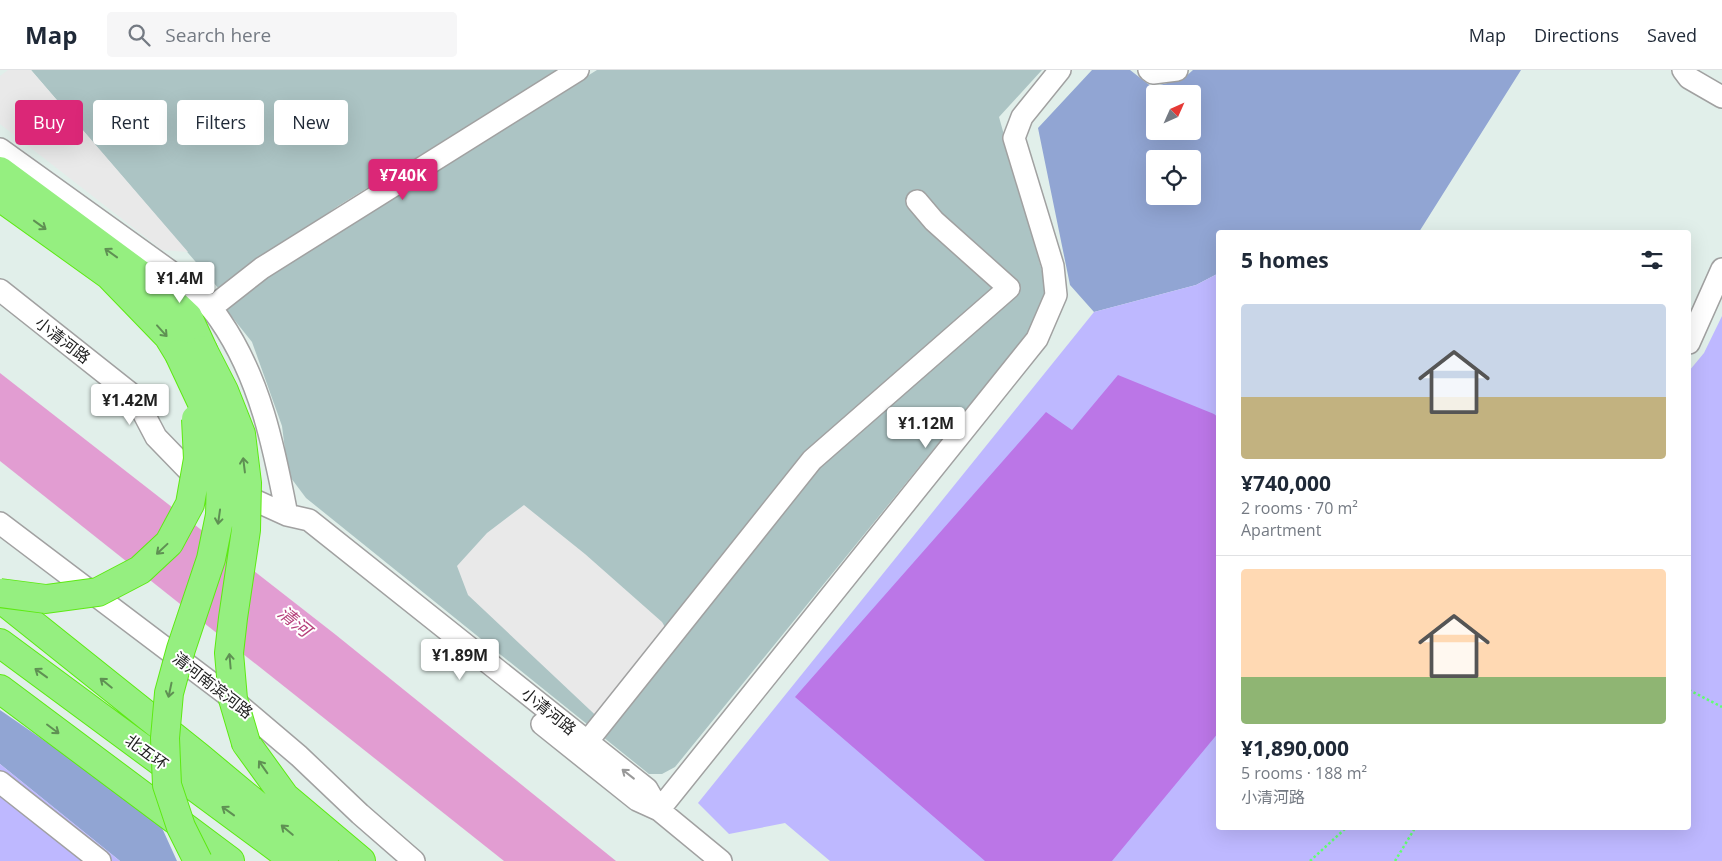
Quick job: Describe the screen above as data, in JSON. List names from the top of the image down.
{
  "streets": {
    "highway": ["北五环"],
    "street": ["小清河路", "清河南滨河路"]
  },
  "water": ["清河"],
  "north": "top right",
  "page": {
    "header": "Map",
    "search": "Search here",
    "nav": ["Map", "Directions", "Saved"],
    "chip": [
      "Buy",
      "Rent",
      "Filters",
      "New"
    ],
    "price": [
      "¥740K",
      "¥1.4M",
      "¥1.42M",
      "¥1.12M",
      "¥1.89M"
    ],
    "heading": "5 homes",
    "list": [
      {
        "name": "¥740,000",
        "note": "2 rooms · 70 m² · Apartment"
      },
      {
        "name": "¥1,890,000",
        "note": "5 rooms · 188 m² · 小清河路"
      }
    ]
  }
}
